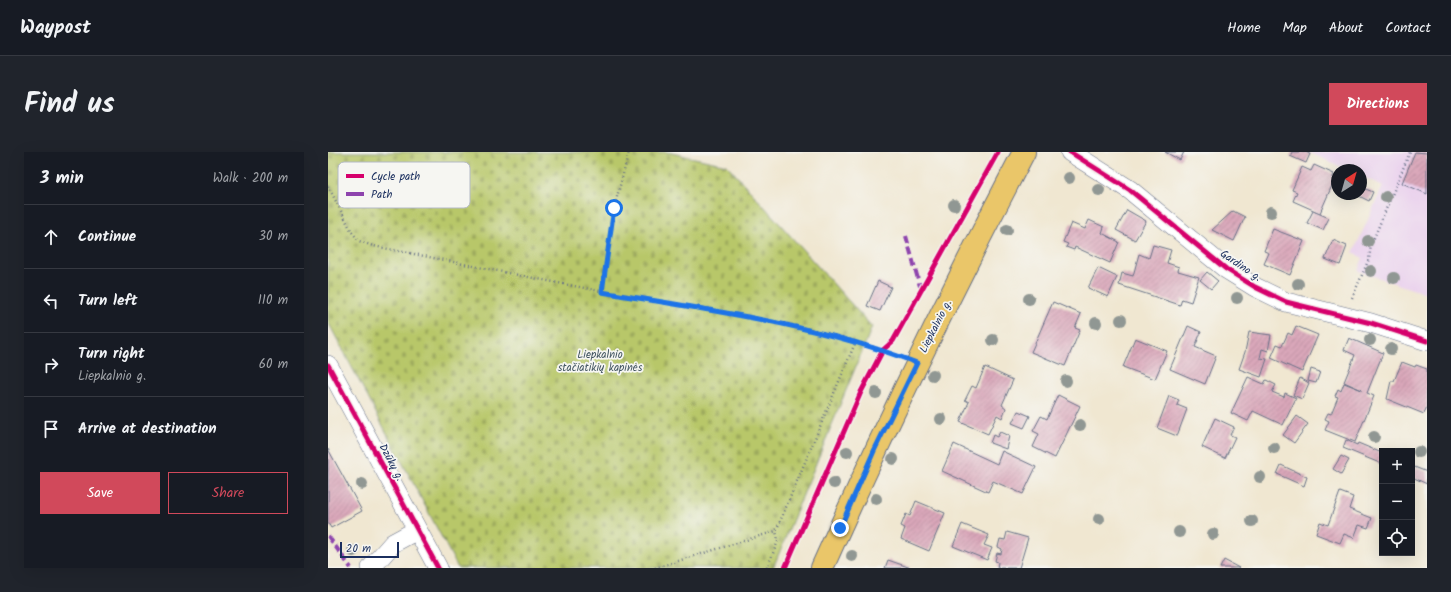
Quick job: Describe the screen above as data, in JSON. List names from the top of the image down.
{
  "streets": {
    "main road": ["Liepkalnio g."],
    "street": ["Gardino g.", "Dzūkų g."]
  },
  "parks": ["Liepkalnio stačiatikių kapinės"],
  "legend": ["Cycle path", "Path"],
  "scale_bar": "20 m",
  "north": "top right",
  "page": {
    "header": "Waypost",
    "nav": [
      "Home",
      "Map",
      "About",
      "Contact"
    ],
    "title": "Find us",
    "buttons": [
      "Directions",
      ["Save", "Share"]
    ],
    "heading": ["3 min", "Walk · 200 m"],
    "list": [
      ["Continue", "30 m"],
      ["Turn left", "110 m"],
      ["Turn right", "Liepkalnio g.", "60 m"],
      "Arrive at destination"
    ],
    "map_buttons": ["+", "−"],
    "scale": "20 m"
  }
}
